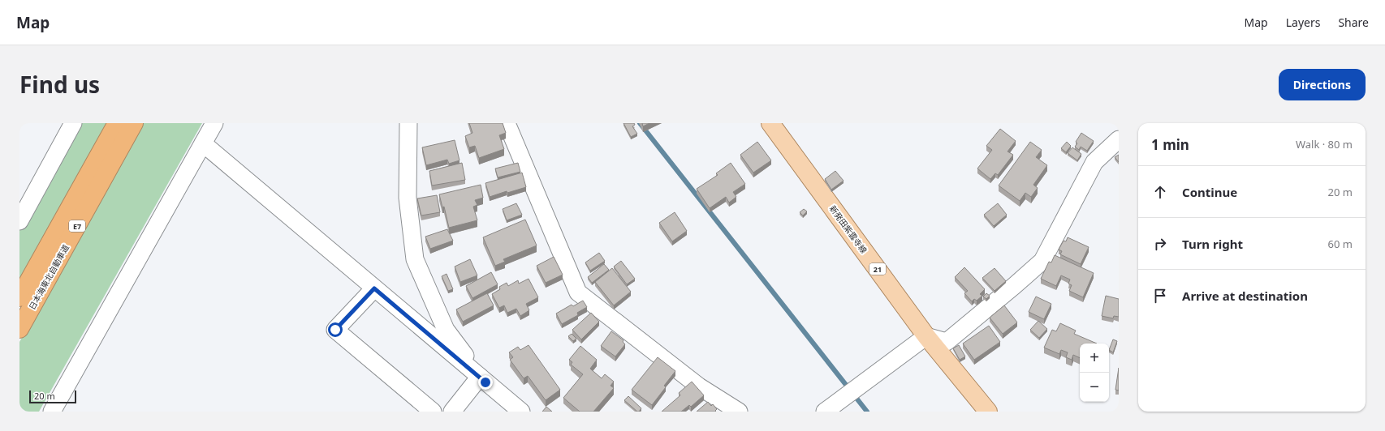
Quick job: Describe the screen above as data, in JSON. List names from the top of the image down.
{
  "streets": {
    "highway": ["E7", "日本海東北自動車道"],
    "main road": ["新発田紫雲寺線", "21"]
  },
  "scale_bar": "20 m",
  "page": {
    "header": "Map",
    "nav": ["Map", "Layers", "Share"],
    "title": "Find us",
    "buttons": "Directions",
    "heading": ["1 min", "Walk · 80 m"],
    "list": [
      ["Continue", "20 m"],
      ["Turn right", "60 m"],
      "Arrive at destination"
    ],
    "map_buttons": ["+", "−"],
    "scale": "20 m"
  }
}
